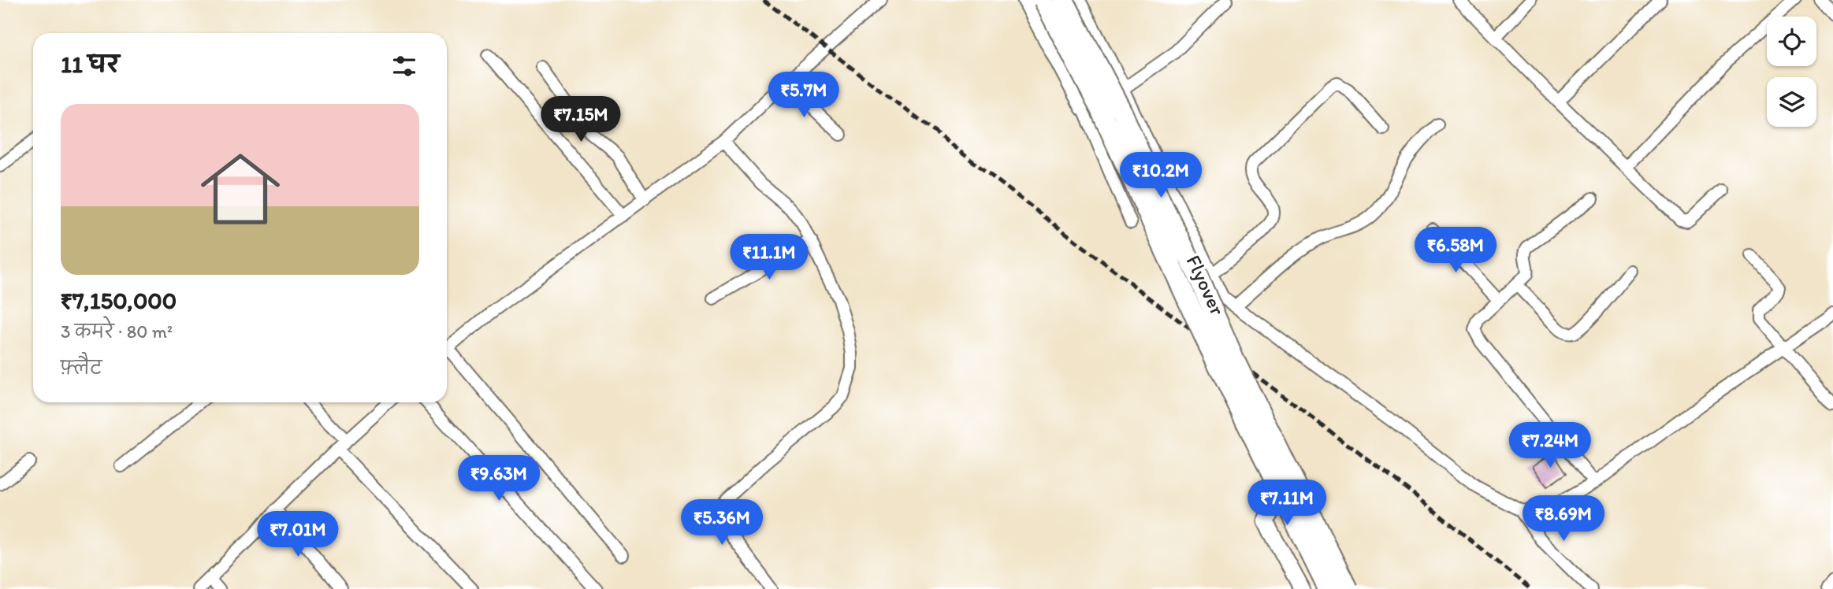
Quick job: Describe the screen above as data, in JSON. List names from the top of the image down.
{
  "streets": {
    "highway": ["Flyover"]
  },
  "page": {
    "heading": "11 घर",
    "price": [
      "₹5.7M",
      "₹7.15M",
      "₹10.2M",
      "₹6.58M",
      "₹11.1M",
      "₹7.24M",
      "₹9.63M",
      "₹7.11M",
      "₹8.69M",
      "₹5.36M",
      "₹7.01M"
    ],
    "list": [
      {
        "name": "₹7,150,000",
        "note": "3 कमरे · 80 m² · फ़्लैट"
      }
    ]
  }
}
